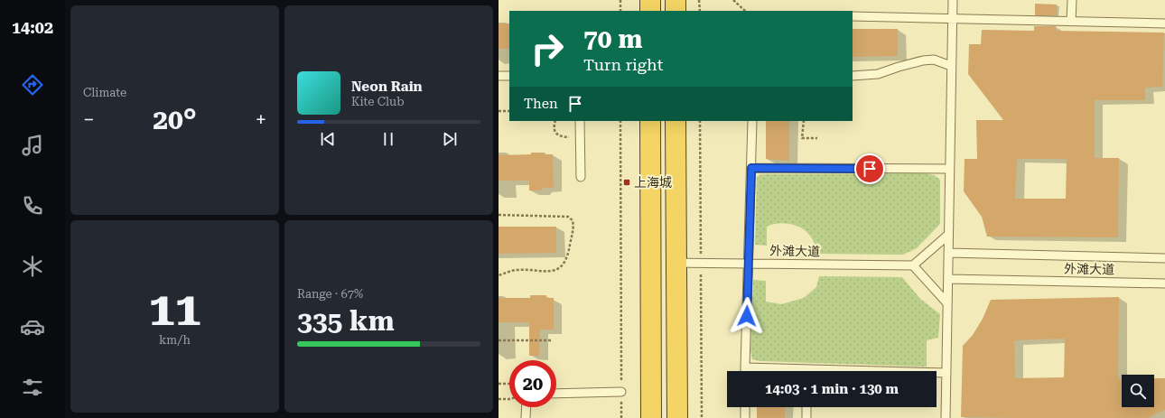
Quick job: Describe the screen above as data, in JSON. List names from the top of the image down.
{
  "streets": {
    "lane": ["外滩大道"]
  },
  "places": {
    "transit": ["上海城"]
  },
  "page": {
    "tabs": "14:02",
    "tile": [
      "Climate",
      ["11", "km/h"],
      ["Range · 67%", "335 km"]
    ],
    "turn": ["70 m", "Turn right"],
    "song": ["Neon Rain", "Kite Club"],
    "then": "Then",
    "heat": ["−", "20°", "+"],
    "limit": "20",
    "trip": "14:03 · 1 min · 130 m"
  }
}
